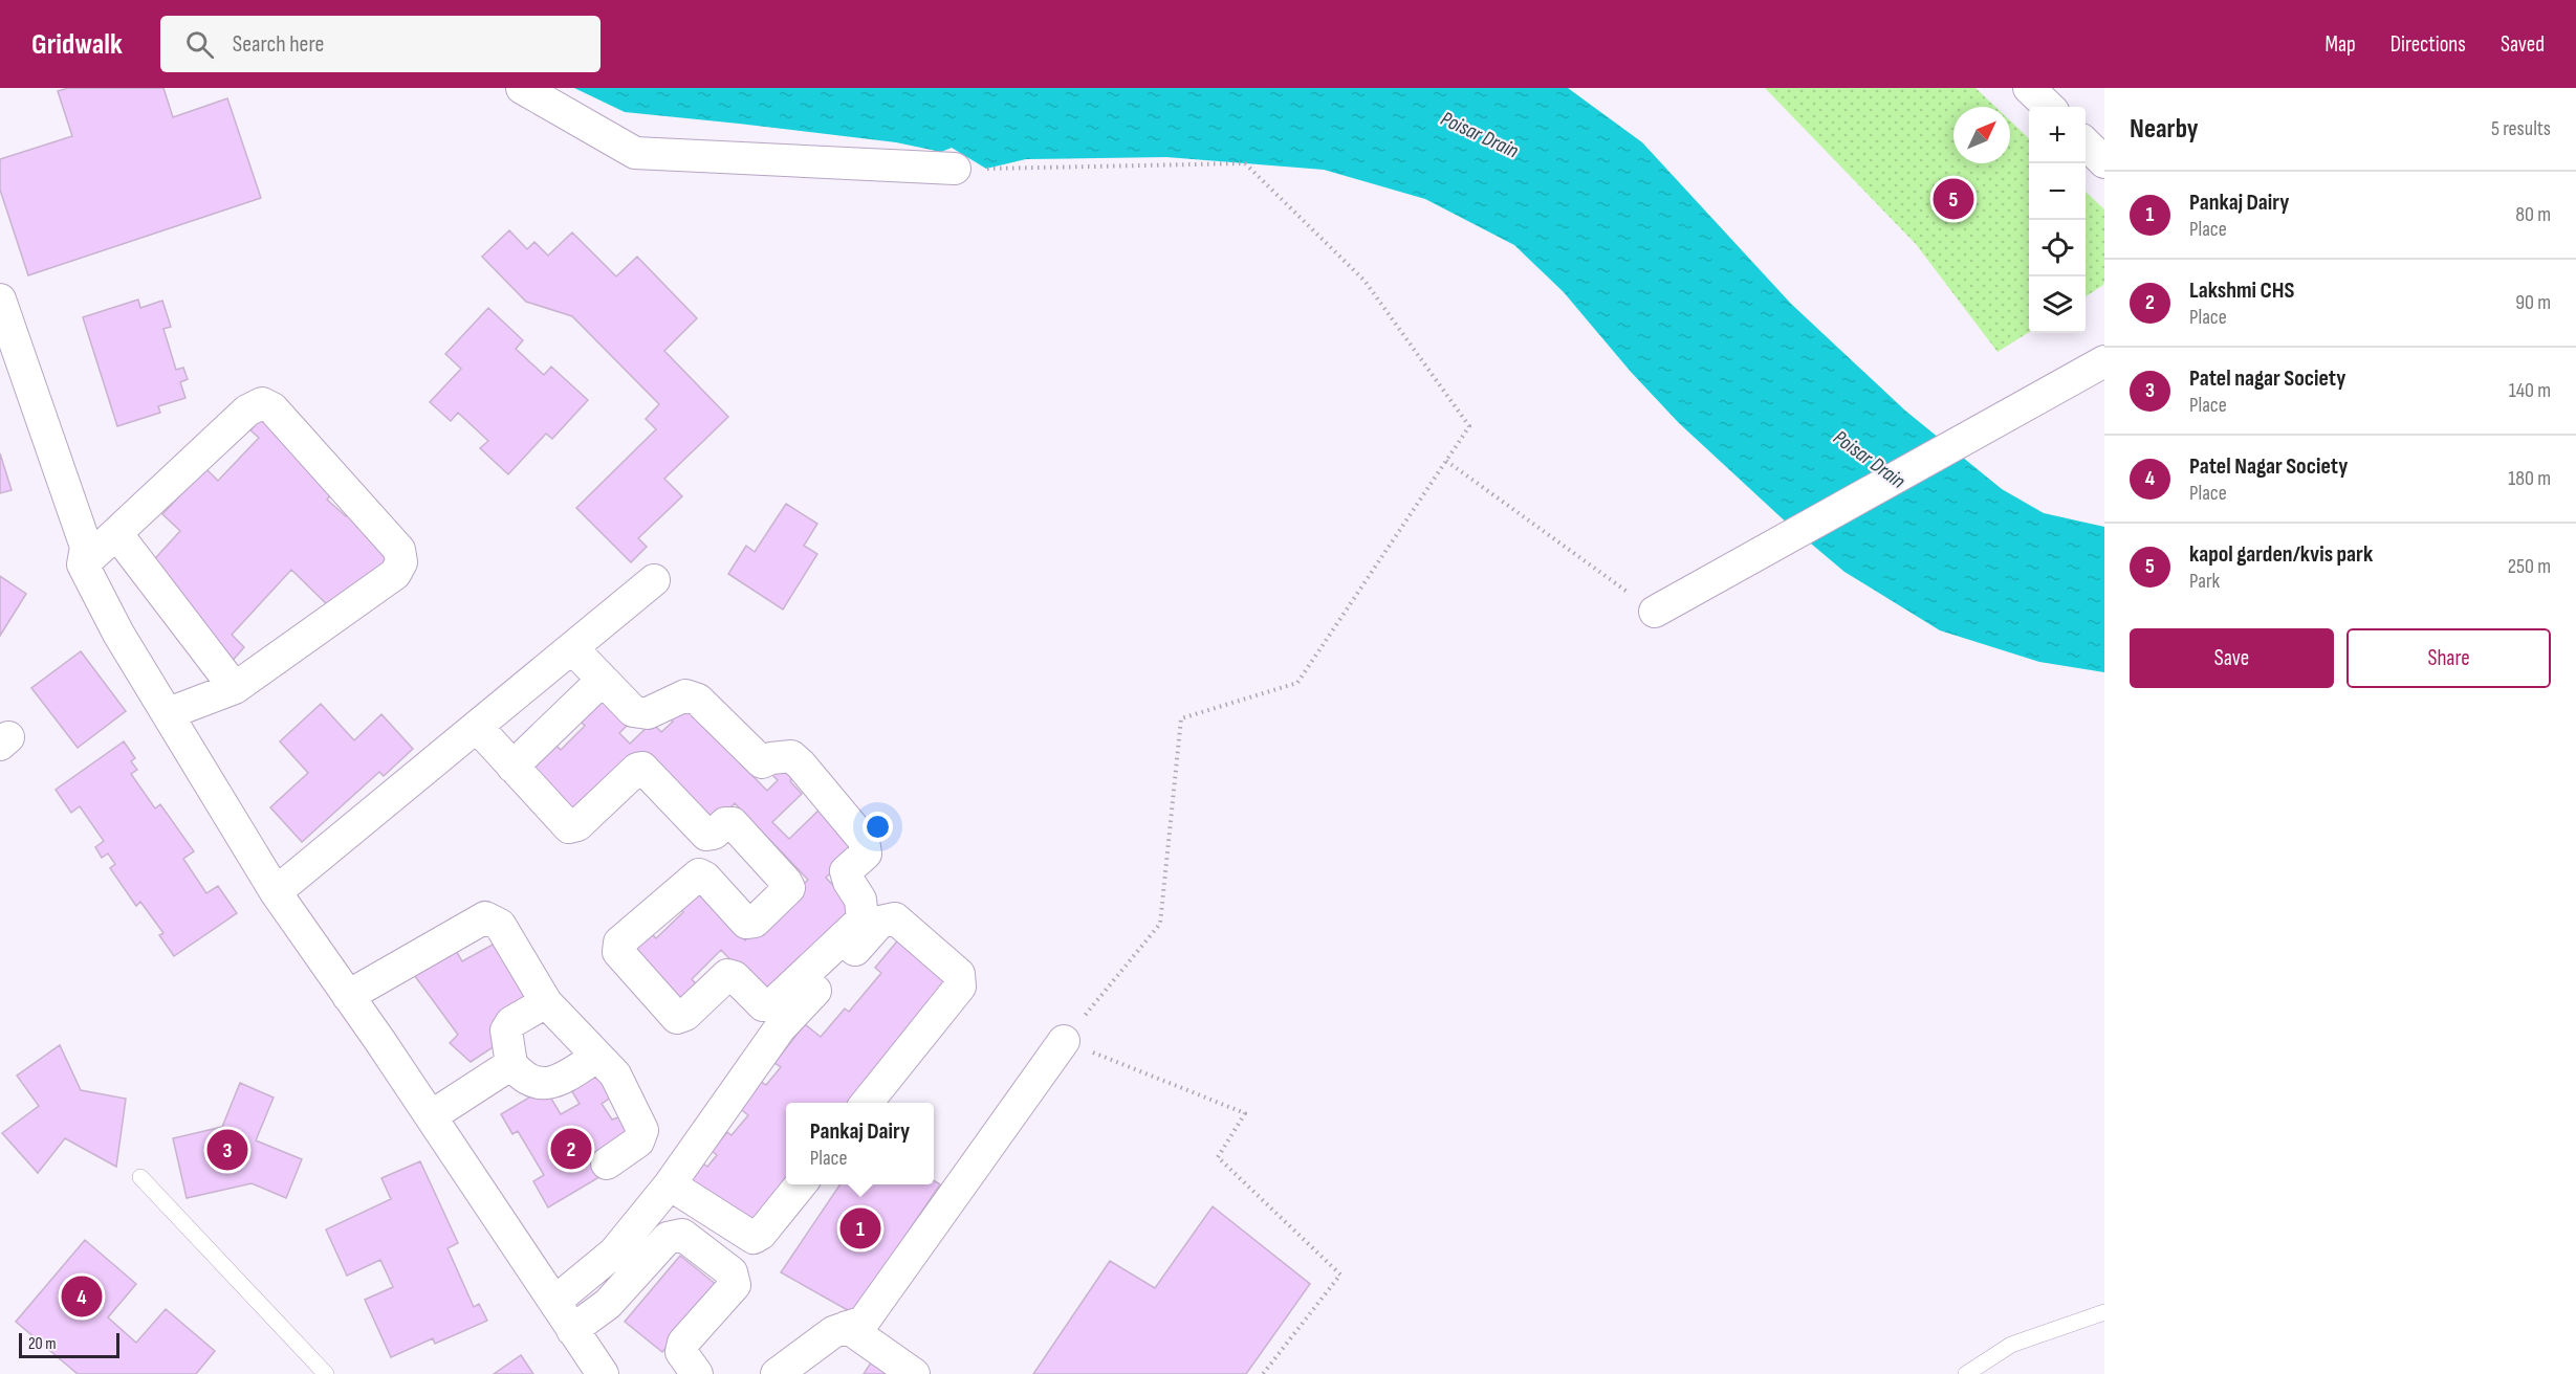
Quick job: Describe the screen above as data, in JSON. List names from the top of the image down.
{
  "water": ["Poisar Drain"],
  "scale_bar": "20 m",
  "north": "top right",
  "page": {
    "header": "Gridwalk",
    "search": "Search here",
    "nav": ["Map", "Directions", "Saved"],
    "heading": ["Nearby", "5 results"],
    "map_buttons": ["+", "−"],
    "list": [
      {
        "mark": "1",
        "name": "Pankaj Dairy",
        "note": "Place",
        "value": "80 m"
      },
      {
        "mark": "2",
        "name": "Lakshmi CHS",
        "note": "Place",
        "value": "90 m"
      },
      {
        "mark": "3",
        "name": "Patel nagar Society",
        "note": "Place",
        "value": "140 m"
      },
      {
        "mark": "4",
        "name": "Patel Nagar Society",
        "note": "Place",
        "value": "180 m"
      },
      {
        "mark": "5",
        "name": "kapol garden/kvis park",
        "note": "Park",
        "value": "250 m"
      }
    ],
    "pins": [
      "5",
      "2",
      "3",
      "1",
      "4"
    ],
    "buttons": ["Save", "Share"],
    "popup": ["Pankaj Dairy", "Place"],
    "scale": "20 m"
  }
}
